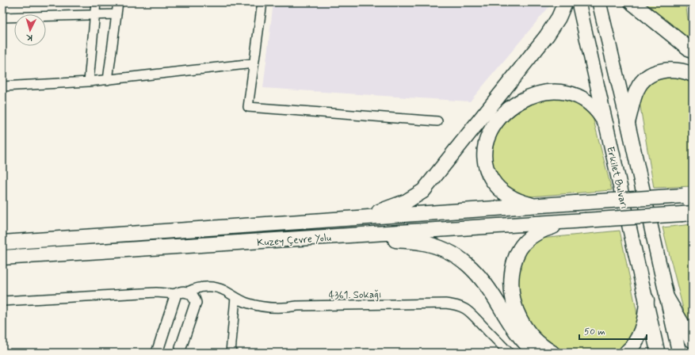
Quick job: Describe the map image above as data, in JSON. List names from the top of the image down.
{
  "streets": {
    "highway": ["Kuzey Çevre Yolu"],
    "main road": ["Erkilet Bulvarı"],
    "street": ["4361. Sokağı"]
  },
  "scale_bar": "50 m",
  "north": "bottom"
}
